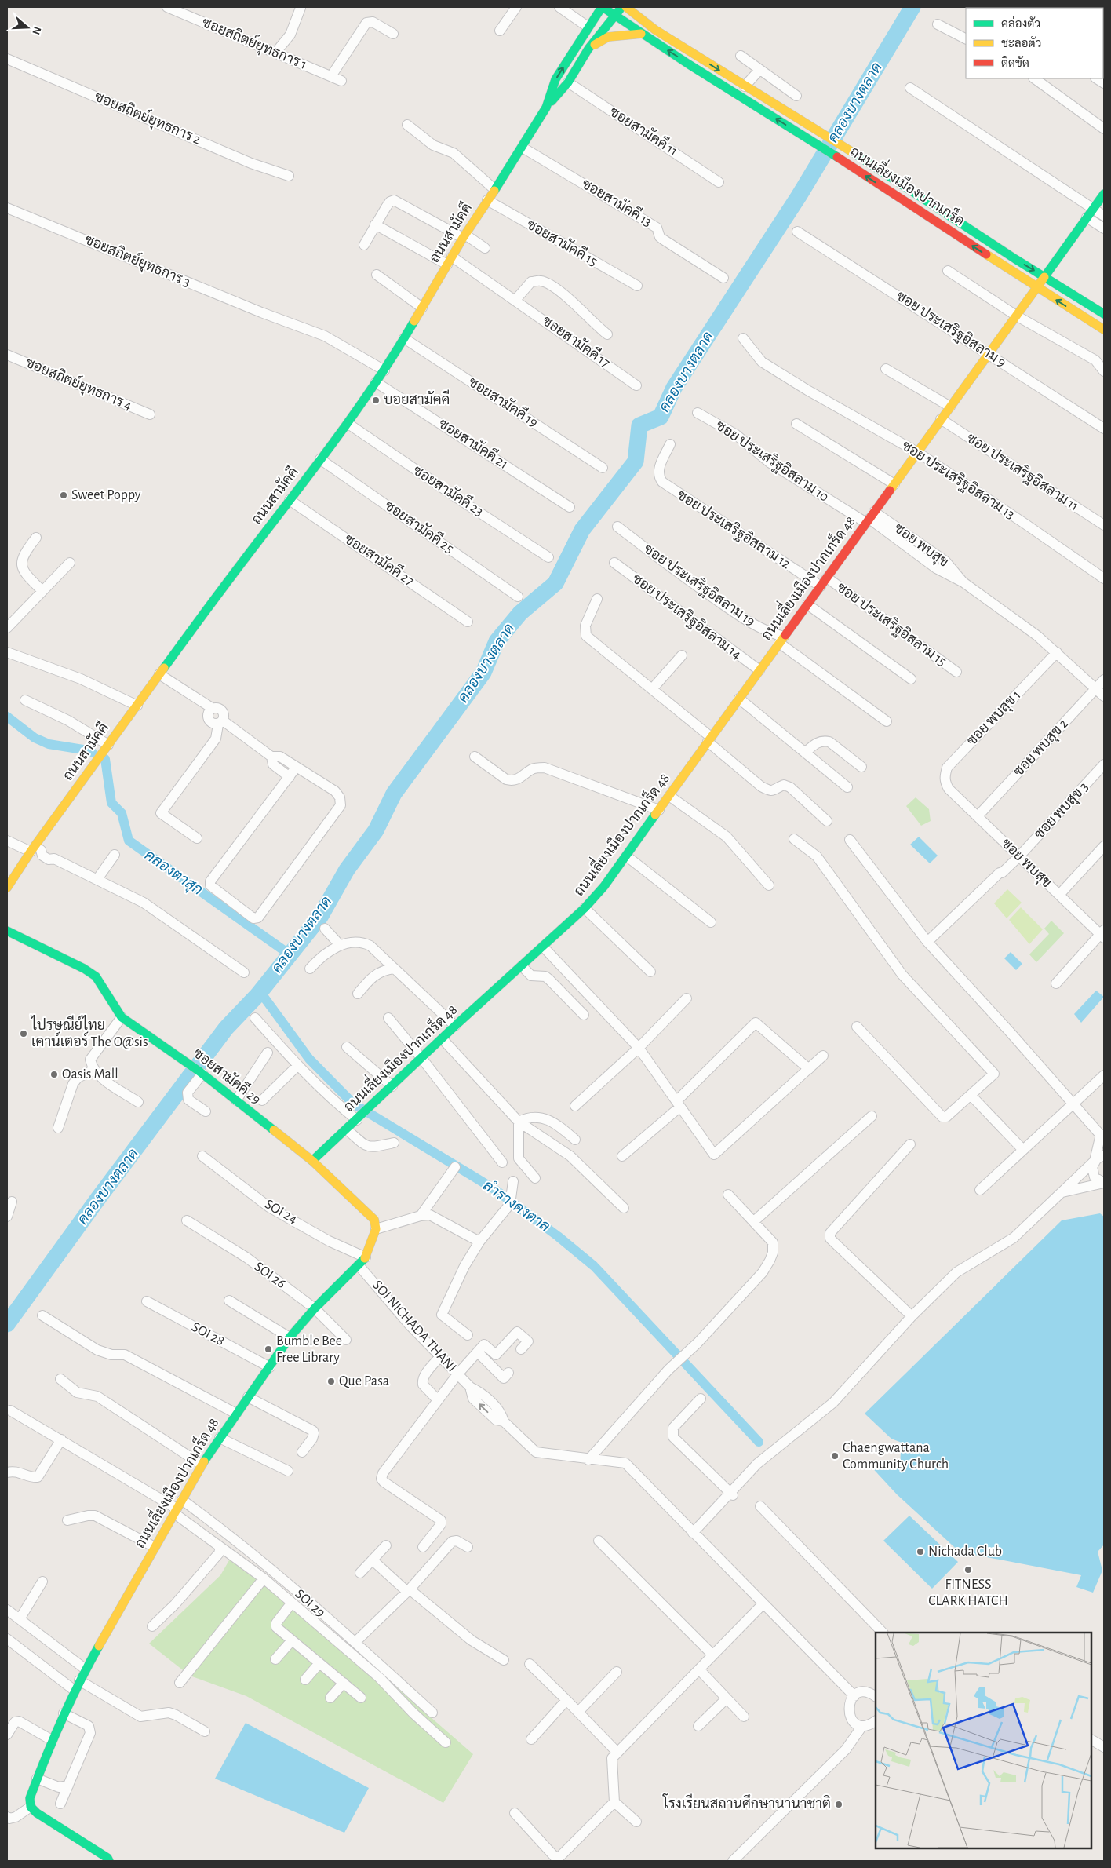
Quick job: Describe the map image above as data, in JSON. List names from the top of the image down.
{
  "streets": {
    "street": [
      "ซอยสถิตย์ยุทธการ 1",
      "ซอยสถิตย์ยุทธการ 2",
      "ซอยสามัคคี 11",
      "ถนนเลี่ยงเมืองปากเกร็ด",
      "ซอยสามัคคี 13",
      "ถนนสามัคคี",
      "ซอยสามัคคี 15",
      "ซอยสถิตย์ยุทธการ 3",
      "ซอย ประเสริฐอิสลาม 9",
      "ซอยสามัคคี 17",
      "ซอยสถิตย์ยุทธการ 4",
      "ซอยสามัคคี 19",
      "ซอยสามัคคี 21",
      "ซอย ประเสริฐอิสลาม 10",
      "ซอย ประเสริฐอิสลาม 11",
      "ซอย ประเสริฐอิสลาม 13",
      "ซอยสามัคคี 23",
      "ซอยสามัคคี 25",
      "ซอย ประเสริฐอิสลาม 12",
      "ซอย พบสุข",
      "ซอยสามัคคี 27",
      "ถนนเลี่ยงเมืองปากเกร็ด 48",
      "ซอย ประเสริฐอิสลาม 19",
      "ซอย ประเสริฐอิสลาม 14",
      "ซอย ประเสริฐอิสลาม 15",
      "ซอย พบสุข 1",
      "ซอย พบสุข 2",
      "ซอย พบสุข 3",
      "ซอยสามัคคี 29",
      "SOI 24",
      "SOI 26",
      "SOI NICHADA THANI",
      "SOI 28",
      "SOI 29"
    ]
  },
  "crossings": [
    ["ซอยสามัคคี 11", "ถนนสามัคคี"],
    ["ถนนเลี่ยงเมืองปากเกร็ด", "ถนนสามัคคี"],
    ["ถนนเลี่ยงเมืองปากเกร็ด", "ถนนเลี่ยงเมืองปากเกร็ด 48"],
    ["ซอยสามัคคี 13", "ถนนสามัคคี"],
    ["ถนนสามัคคี", "ซอยสามัคคี 15"],
    ["ถนนสามัคคี", "ซอยสถิตย์ยุทธการ 3"],
    ["ถนนสามัคคี", "ซอยสามัคคี 17"],
    ["ถนนสามัคคี", "ซอยสามัคคี 19"],
    ["ถนนสามัคคี", "ซอยสามัคคี 21"],
    ["ถนนสามัคคี", "ซอยสามัคคี 23"],
    ["ถนนสามัคคี", "ซอยสามัคคี 25"],
    ["ถนนสามัคคี", "ซอยสามัคคี 27"],
    ["ซอย ประเสริฐอิสลาม 9", "ถนนเลี่ยงเมืองปากเกร็ด 48"],
    ["ซอย ประเสริฐอิสลาม 10", "ซอย พบสุข"],
    ["ซอย ประเสริฐอิสลาม 10", "ถนนเลี่ยงเมืองปากเกร็ด 48"],
    ["ซอย ประเสริฐอิสลาม 11", "ถนนเลี่ยงเมืองปากเกร็ด 48"],
    ["ซอย ประเสริฐอิสลาม 13", "ถนนเลี่ยงเมืองปากเกร็ด 48"],
    ["ซอย ประเสริฐอิสลาม 12", "ถนนเลี่ยงเมืองปากเกร็ด 48"],
    ["ซอย พบสุข", "ถนนเลี่ยงเมืองปากเกร็ด 48"],
    ["ซอย พบสุข", "ซอย พบสุข 1"],
    ["ซอย พบสุข", "ซอย พบสุข 2"],
    ["ซอย พบสุข", "ซอย พบสุข 3"],
    ["ถนนเลี่ยงเมืองปากเกร็ด 48", "ซอย ประเสริฐอิสลาม 19"],
    ["ถนนเลี่ยงเมืองปากเกร็ด 48", "ซอย ประเสริฐอิสลาม 14"],
    ["ถนนเลี่ยงเมืองปากเกร็ด 48", "ซอย ประเสริฐอิสลาม 15"],
    ["ถนนเลี่ยงเมืองปากเกร็ด 48", "ซอยสามัคคี 29"],
    ["ถนนเลี่ยงเมืองปากเกร็ด 48", "SOI 24"],
    ["ถนนเลี่ยงเมืองปากเกร็ด 48", "SOI 26"],
    ["ถนนเลี่ยงเมืองปากเกร็ด 48", "SOI NICHADA THANI"],
    ["ถนนเลี่ยงเมืองปากเกร็ด 48", "SOI 28"],
    ["ถนนเลี่ยงเมืองปากเกร็ด 48", "SOI 29"]
  ],
  "water": ["คลองบางตลาด", "คลองตาสุก", "ลำรางดงตาล"],
  "places": [
    "บอยสามัคคี",
    "Sweet Poppy",
    "ไปรษณีย์ไทย เคาน์เตอร์ The O@sis",
    "Oasis Mall",
    "Bumble Bee Free Library",
    "Que Pasa",
    "Chaengwattana Community Church",
    "Nichada Club",
    "FITNESS CLARK HATCH",
    "โรงเรียนสถานศึกษานานาชาติ"
  ],
  "legend": ["คล่องตัว", "ชะลอตัว", "ติดขัด"],
  "north": "right"
}
